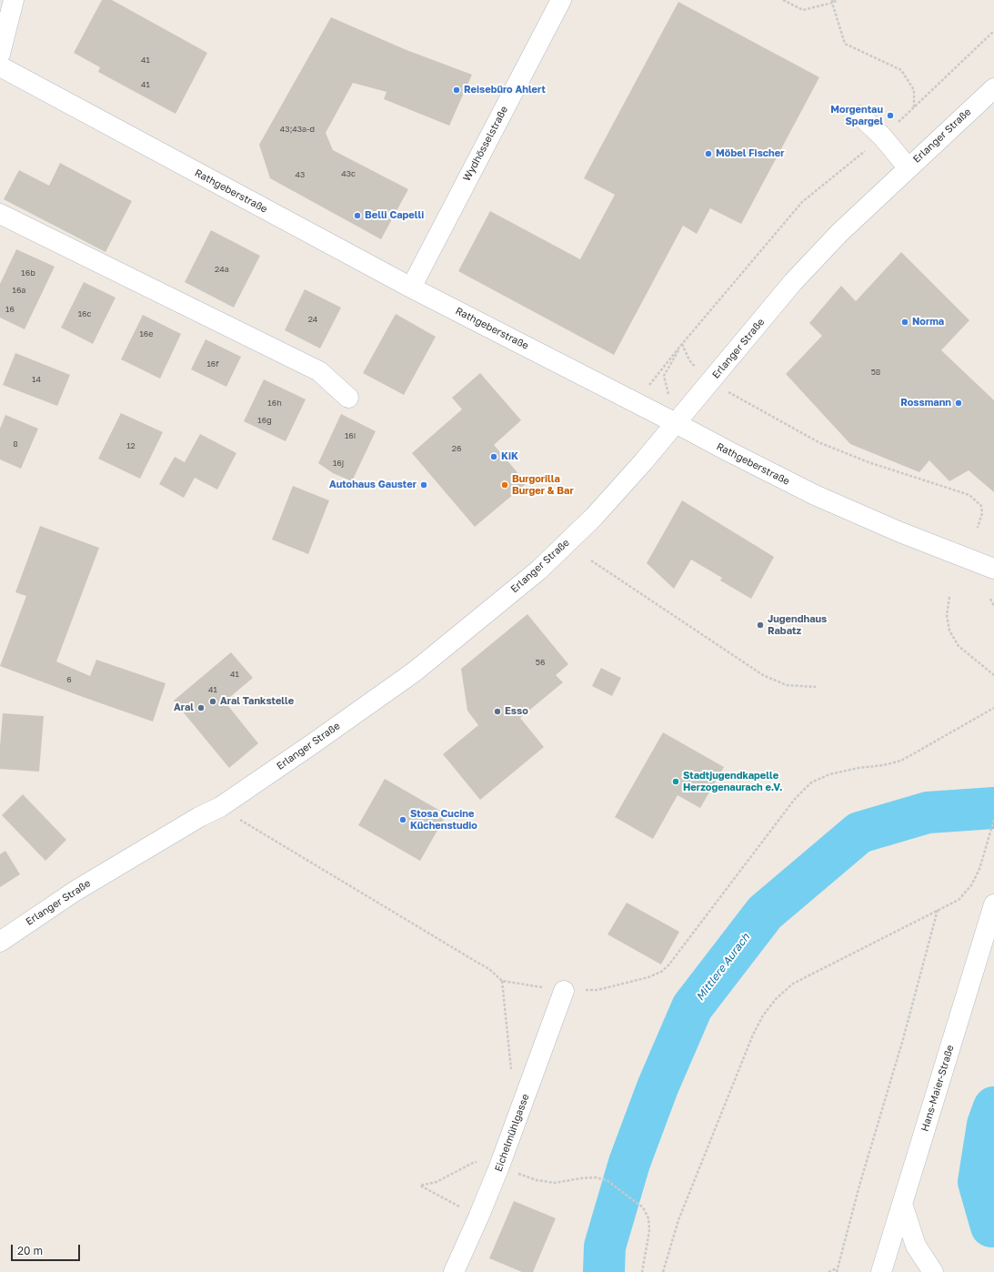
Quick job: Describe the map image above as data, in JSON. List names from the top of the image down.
{
  "streets": {
    "street": [
      "Erlanger Straße",
      "Wydhösselstraße",
      "Rathgeberstraße",
      "Hans-Maier-Straße",
      "Eichelmühlgasse"
    ]
  },
  "crossings": [
    ["Erlanger Straße", "Rathgeberstraße"],
    ["Wydhösselstraße", "Rathgeberstraße"]
  ],
  "water": ["Mittlere Aurach"],
  "places": [
    "Reisebüro Ahlert",
    "Morgentau Spargel",
    "Möbel Fischer",
    "Belli Capelli",
    "Norma",
    "Rossmann",
    "KiK",
    "Autohaus Gauster",
    "Burgorilla Burger & Bar",
    "Jugendhaus Rabatz",
    "Aral Tankstelle",
    "Aral",
    "Esso",
    "Stadtjugendkapelle Herzogenaurach e.V.",
    "Stosa Cucine Küchenstudio"
  ],
  "house_numbers": [
    "41",
    "41",
    "43;43a-d",
    "43c",
    "43",
    "24a",
    "16b",
    "16a",
    "16",
    "16c",
    "24",
    "16e",
    "16f",
    "58",
    "14",
    "16h",
    "16g",
    "16i",
    "8",
    "12",
    "26",
    "16j",
    "56",
    "41",
    "6",
    "41"
  ],
  "scale_bar": "20 m"
}
